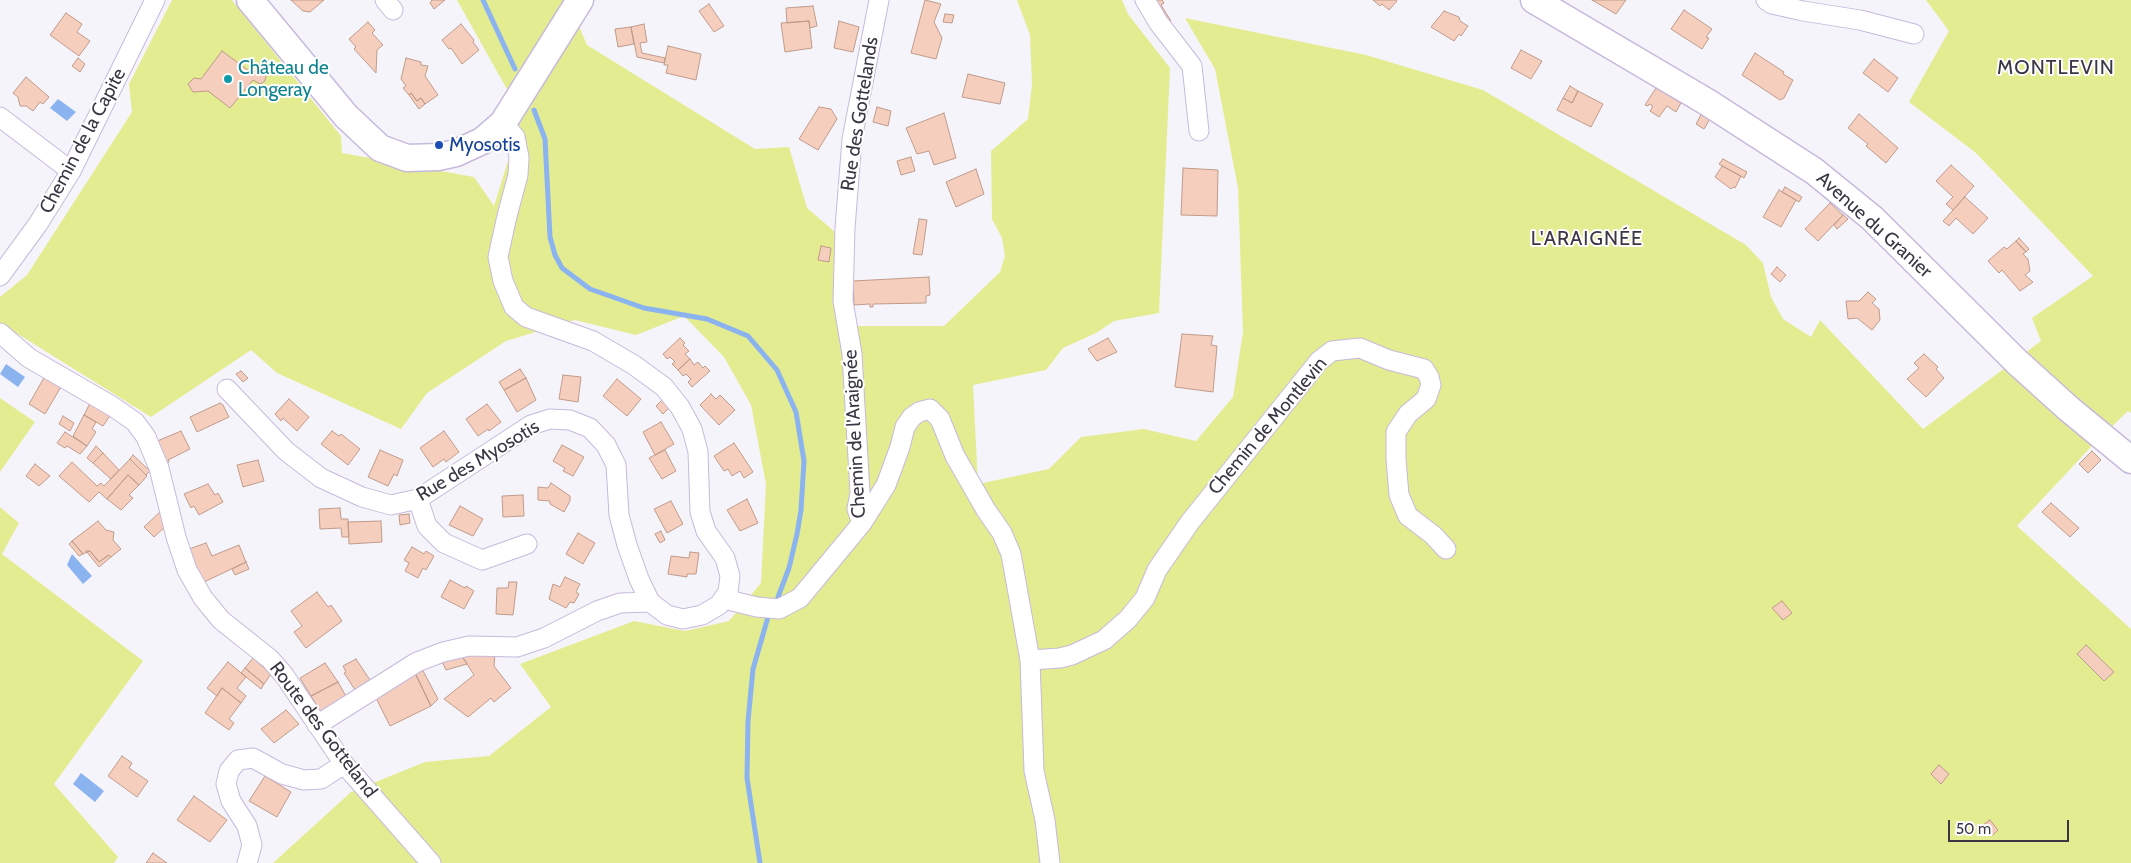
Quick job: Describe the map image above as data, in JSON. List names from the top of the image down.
{
  "streets": {
    "main road": ["Avenue du Granier"],
    "street": [
      "Rue des Gottelands",
      "Chemin de la Capite",
      "Chemin de Montlevin",
      "Chemin de l'Araignée",
      "Rue des Myosotis",
      "Route des Gotteland"
    ]
  },
  "crossings": [
    ["Rue des Gottelands", "Chemin de l'Araignée"]
  ],
  "districts": ["MONTLEVIN", "L'ARAIGNÉE"],
  "places": ["Château de Longeray", "Myosotis"],
  "scale_bar": "50 m"
}
